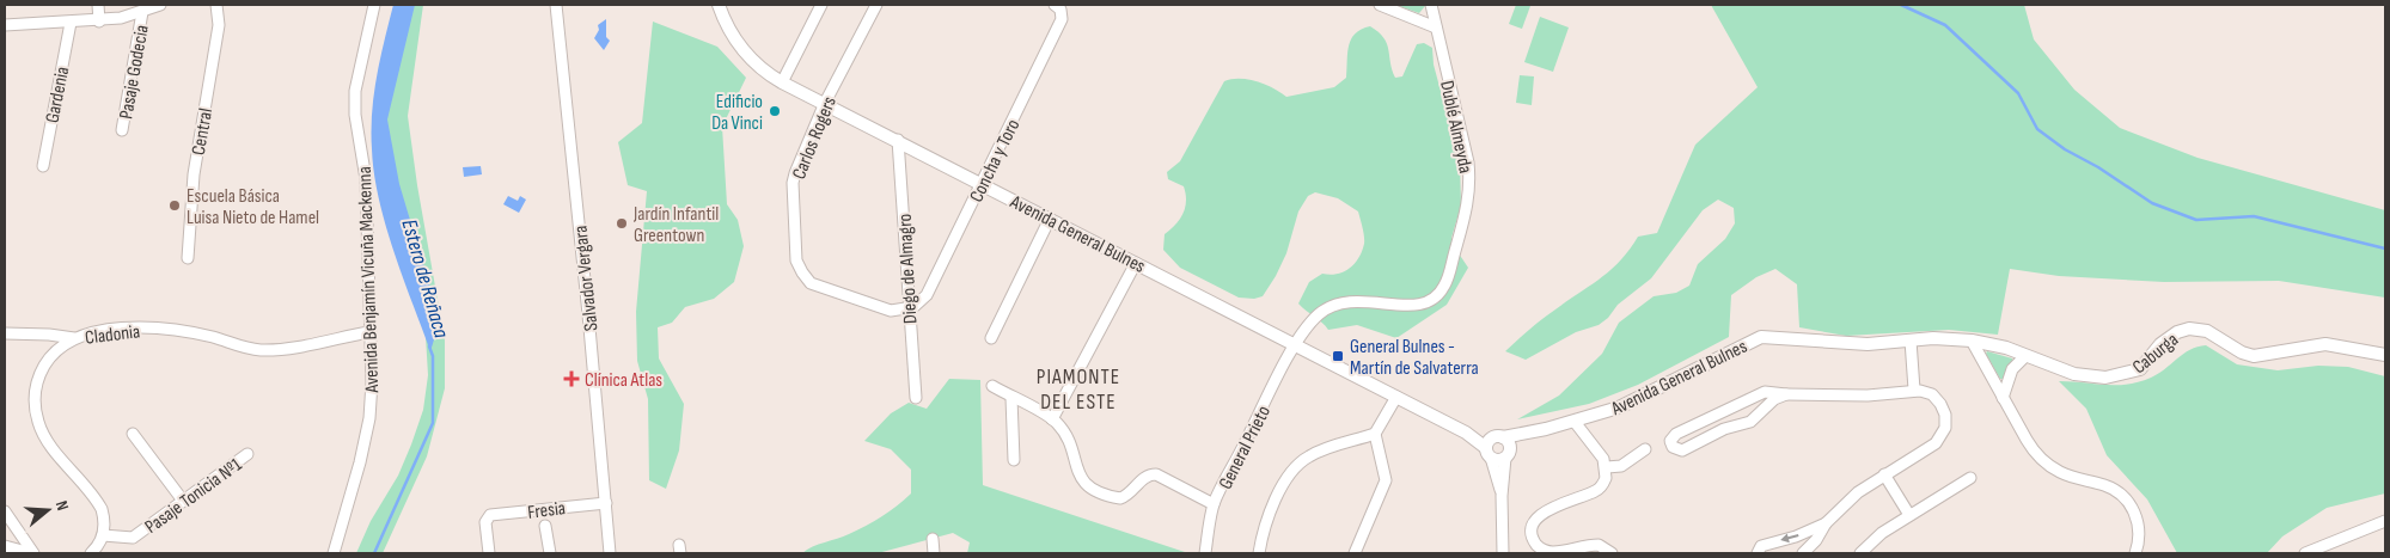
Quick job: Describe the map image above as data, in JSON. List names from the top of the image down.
{
  "streets": {
    "street": [
      "Pasaje Godecia",
      "Gardenia",
      "Dublé Almeyda",
      "Central",
      "Carlos Rogers",
      "Concha y Toro",
      "Avenida General Bulnes",
      "Diego de Almagro",
      "Salvador Vergara",
      "Avenida Benjamín Vicuña Mackenna",
      "Cladonia",
      "Caburga",
      "General Prieto",
      "Pasaje Tonicia Nº1",
      "Fresia"
    ]
  },
  "crossings": [
    ["Dublé Almeyda", "Avenida General Bulnes"],
    ["Dublé Almeyda", "General Prieto"],
    ["Carlos Rogers", "Concha y Toro"],
    ["Carlos Rogers", "Avenida General Bulnes"],
    ["Carlos Rogers", "Diego de Almagro"],
    ["Concha y Toro", "Avenida General Bulnes"],
    ["Concha y Toro", "Diego de Almagro"],
    ["Avenida General Bulnes", "Diego de Almagro"],
    ["Avenida General Bulnes", "Caburga"],
    ["Avenida General Bulnes", "General Prieto"],
    ["Salvador Vergara", "Fresia"],
    ["Avenida Benjamín Vicuña Mackenna", "Cladonia"],
    ["Cladonia", "Pasaje Tonicia Nº1"]
  ],
  "districts": ["PIAMONTE DEL ESTE"],
  "water": ["Estero de Reñaca"],
  "places": {
    "other": ["Edificio Da Vinci", "Escuela Básica Luisa Nieto de Hamel", "Jardín Infantil Greentown"],
    "transit": ["General Bulnes - Martín de Salvaterra"],
    "health": ["Clínica Atlas"]
  },
  "north": "right"
}
